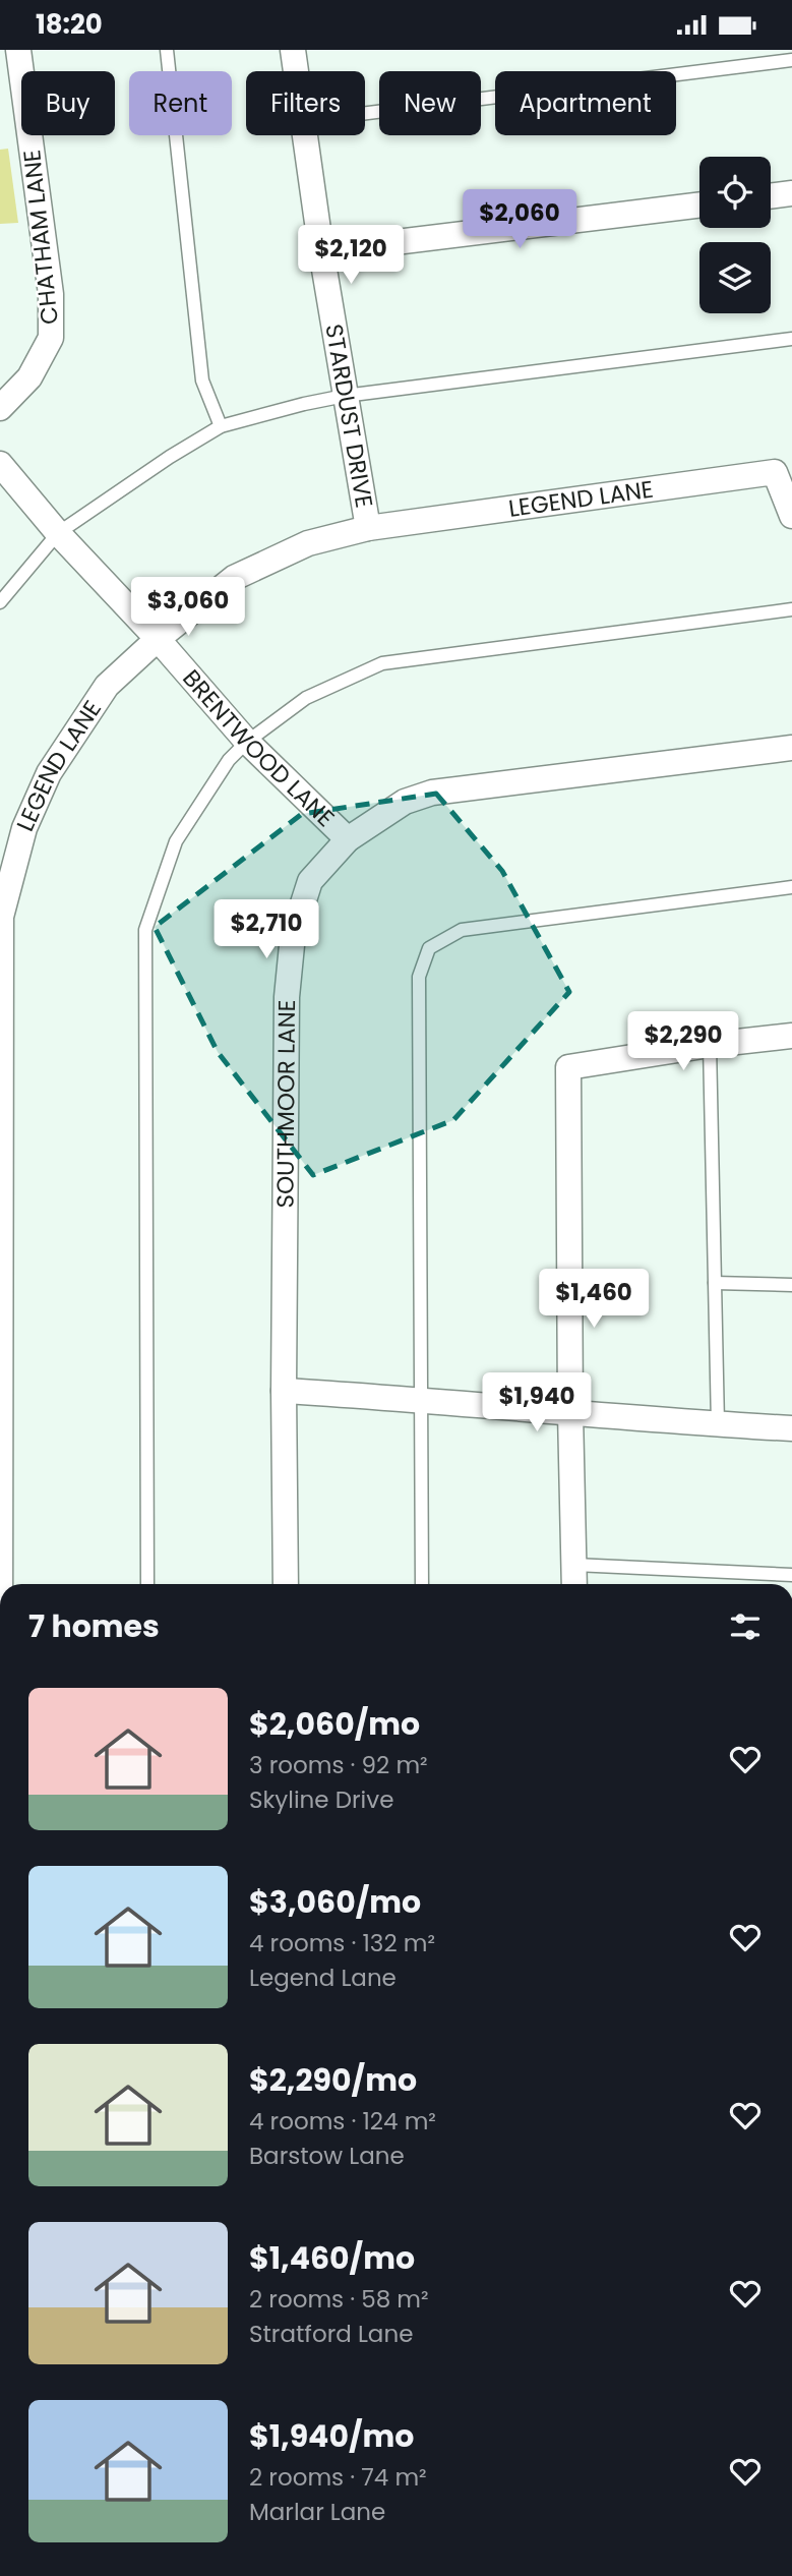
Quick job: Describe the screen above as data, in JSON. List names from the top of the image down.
{
  "streets": {
    "street": [
      "CHATHAM LANE",
      "STARDUST DRIVE",
      "LEGEND LANE",
      "BRENTWOOD LANE",
      "SOUTHMOOR LANE"
    ]
  },
  "crossings": [
    ["STARDUST DRIVE", "LEGEND LANE"],
    ["LEGEND LANE", "BRENTWOOD LANE"],
    ["BRENTWOOD LANE", "SOUTHMOOR LANE"]
  ],
  "page": {
    "status": "18:20",
    "chip": [
      "Buy",
      "Rent",
      "Filters",
      "New",
      "Apartment"
    ],
    "price": [
      "$2,060",
      "$2,120",
      "$3,060",
      "$2,710",
      "$2,290",
      "$1,460",
      "$1,940"
    ],
    "heading": "7 homes",
    "list": [
      {
        "name": "$2,060/mo",
        "note": "3 rooms · 92 m² · Skyline Drive"
      },
      {
        "name": "$3,060/mo",
        "note": "4 rooms · 132 m² · Legend Lane"
      },
      {
        "name": "$2,290/mo",
        "note": "4 rooms · 124 m² · Barstow Lane"
      },
      {
        "name": "$1,460/mo",
        "note": "2 rooms · 58 m² · Stratford Lane"
      },
      {
        "name": "$1,940/mo",
        "note": "2 rooms · 74 m² · Marlar Lane"
      }
    ]
  }
}
